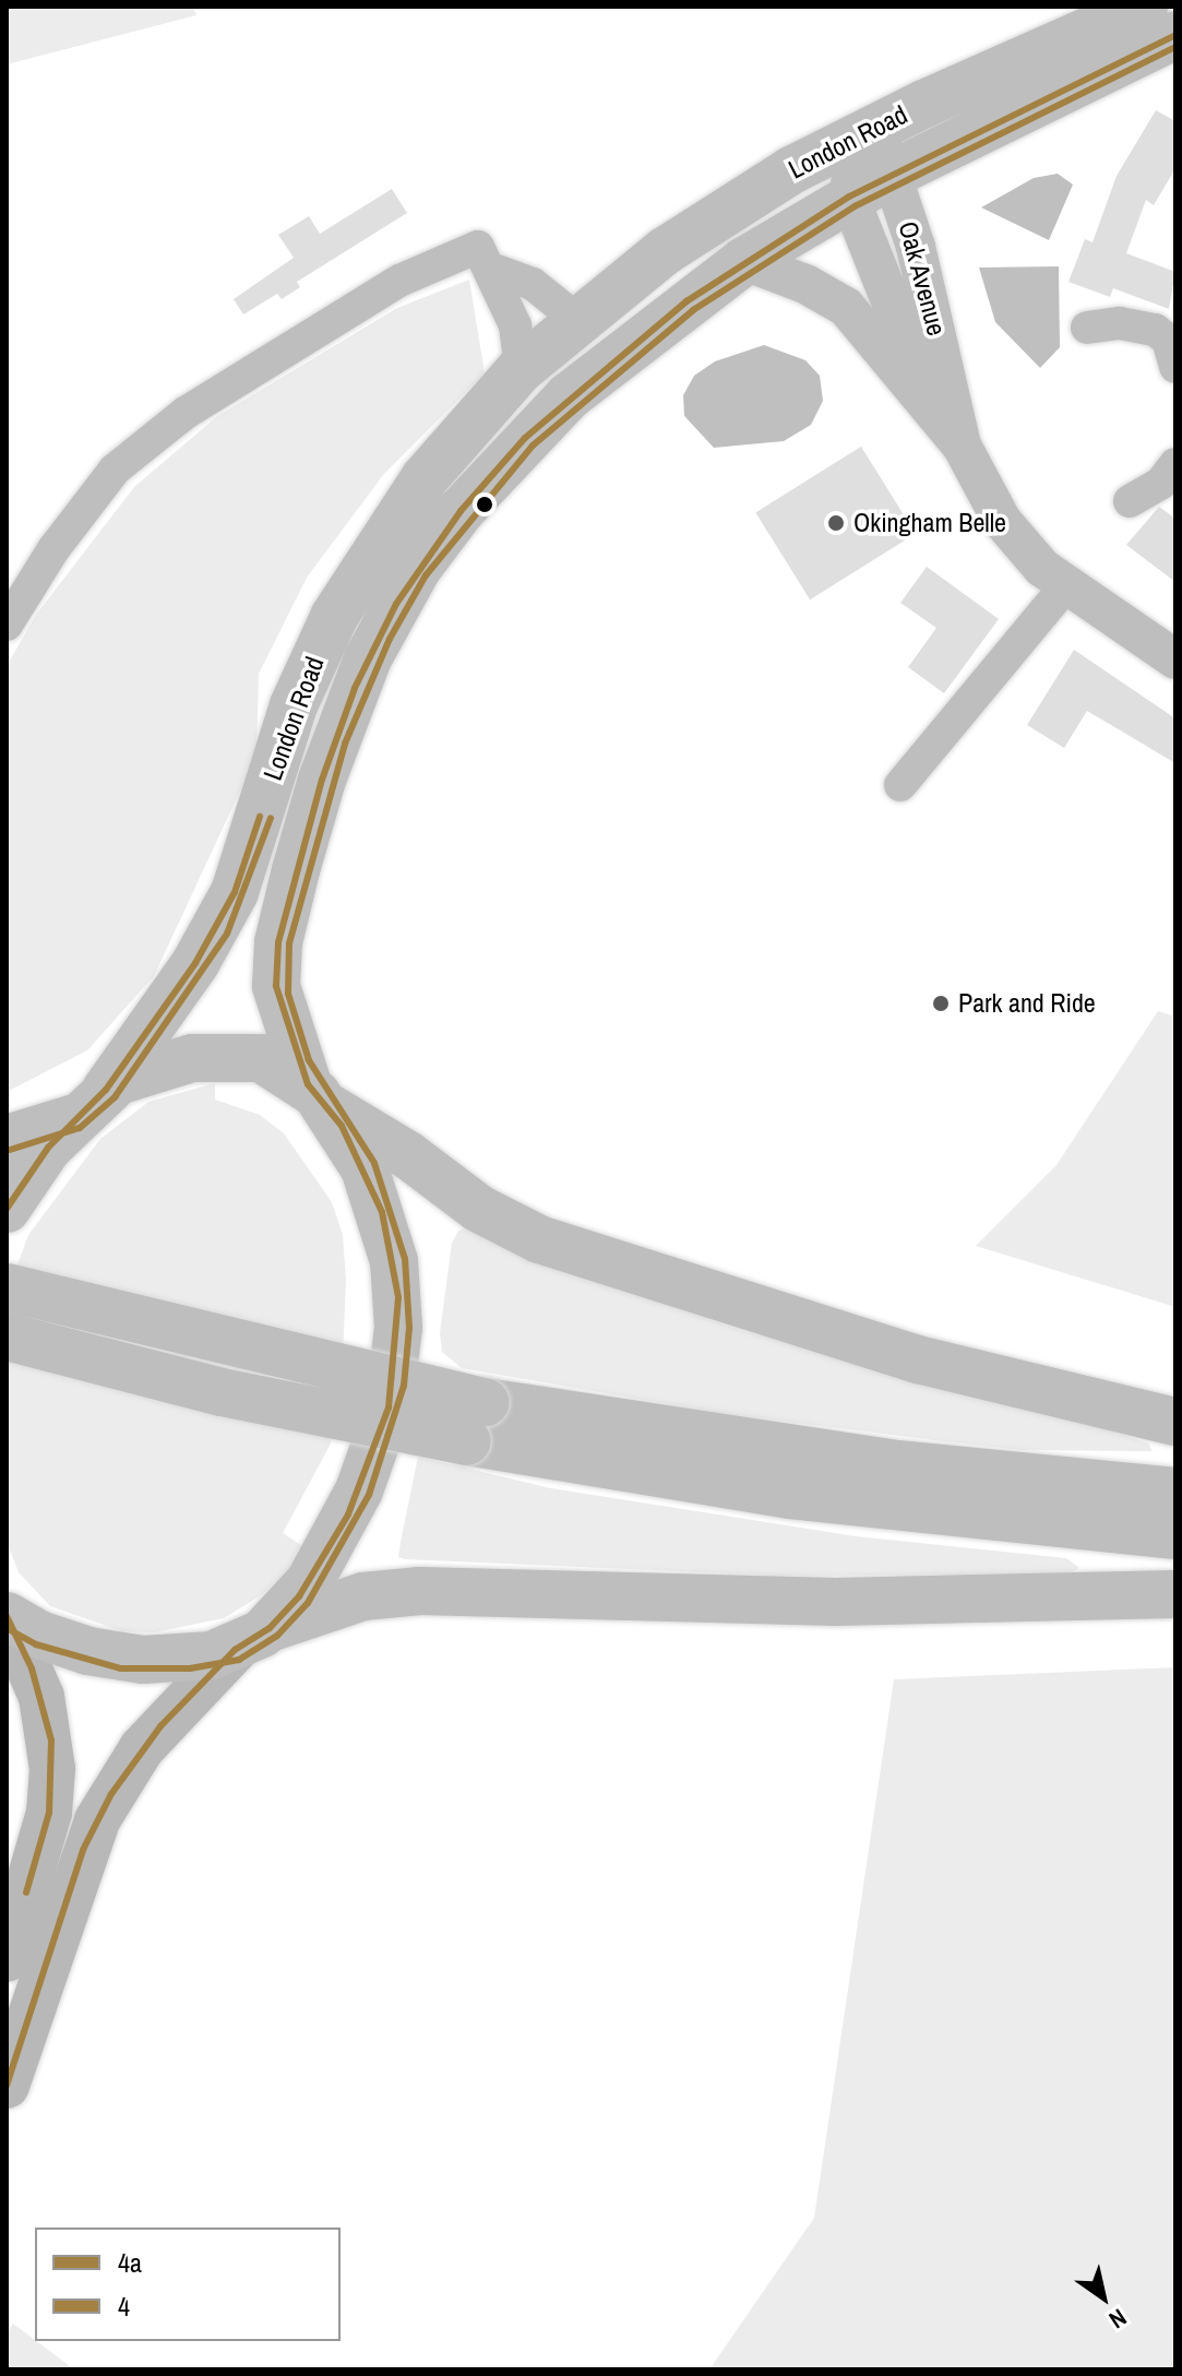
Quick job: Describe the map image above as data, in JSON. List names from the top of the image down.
{
  "streets": {
    "main road": ["London Road"],
    "street": ["Oak Avenue"]
  },
  "crossings": [
    ["London Road", "Oak Avenue"]
  ],
  "places": ["Okingham Belle", "Park and Ride"],
  "lines": ["transit line 4a", "transit line 4"],
  "legend": ["4a", "4"],
  "north": "bottom right"
}
